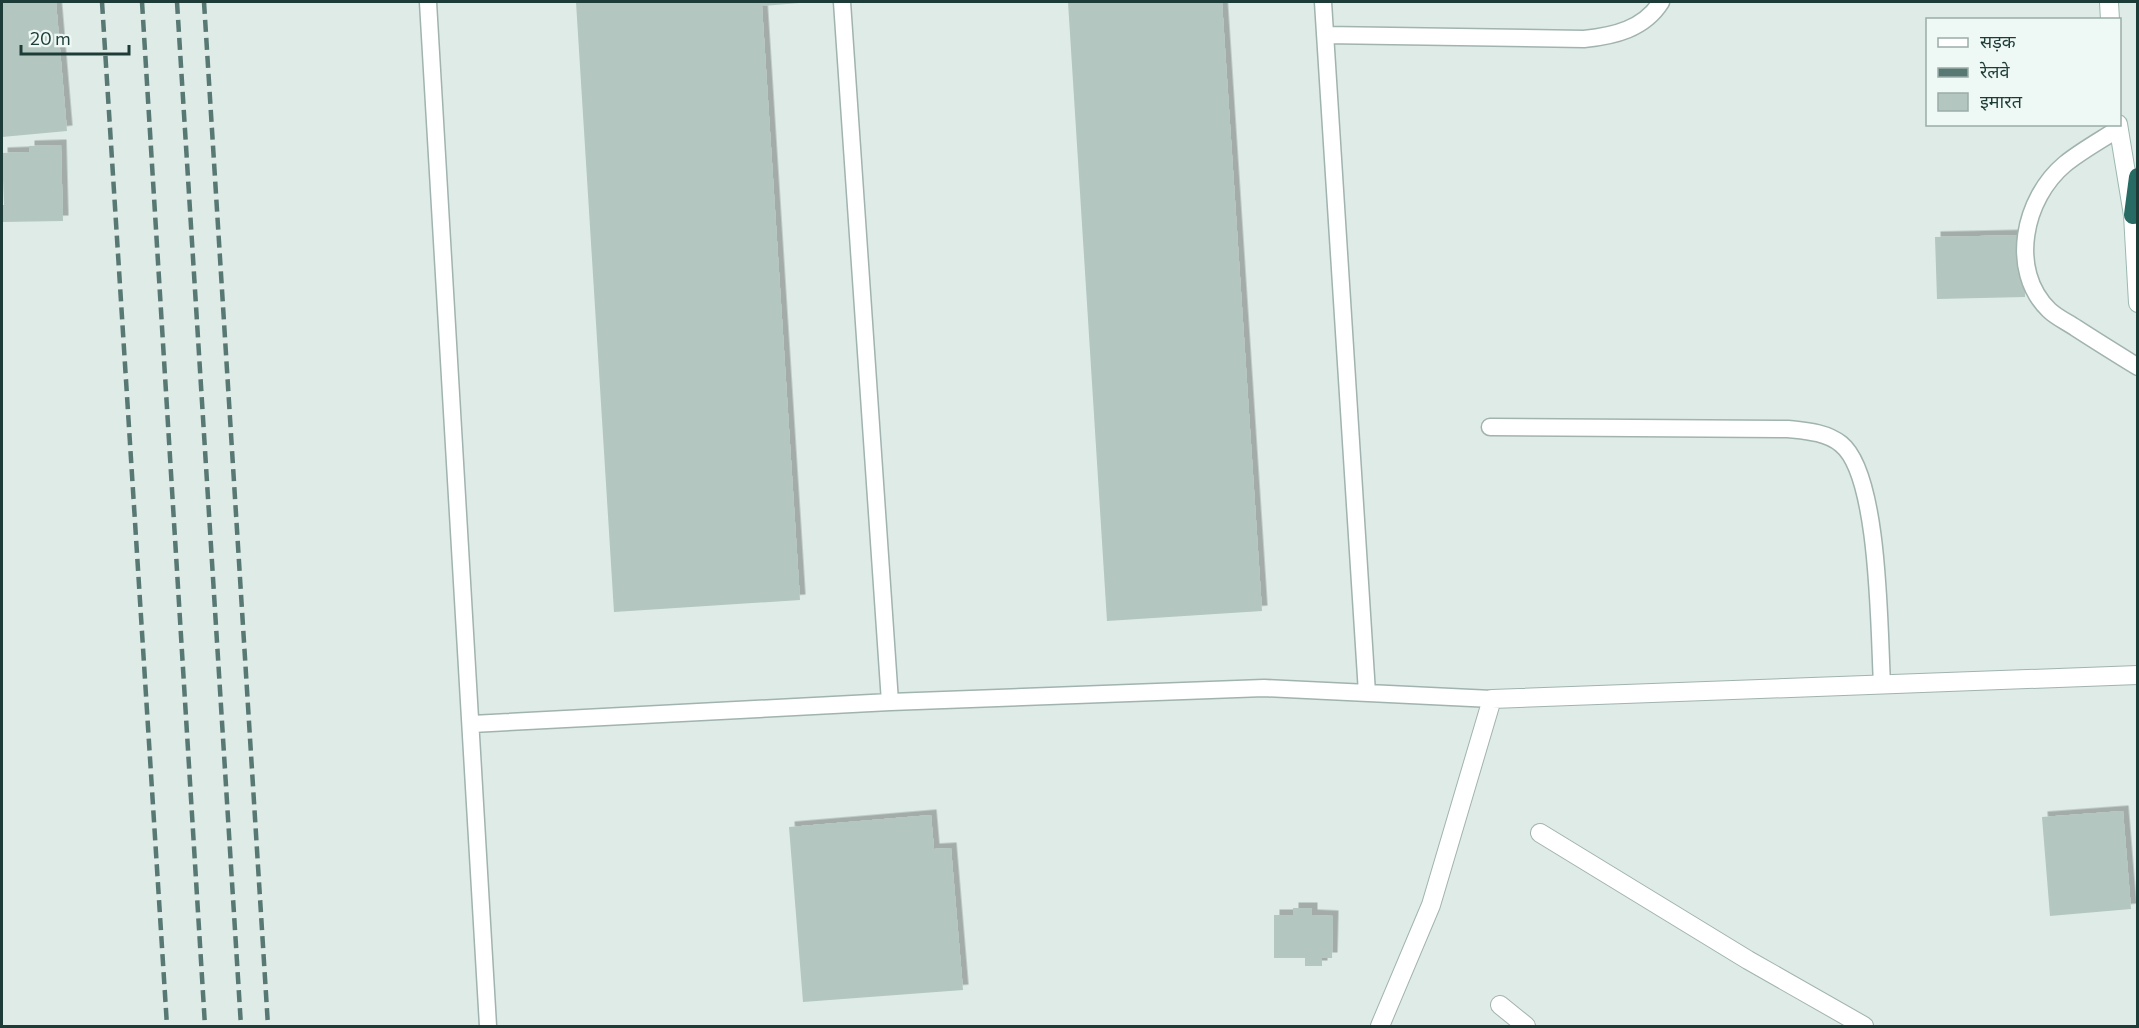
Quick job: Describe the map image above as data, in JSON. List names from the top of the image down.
{
  "legend": ["सड़क", "रेलवे", "इमारत"],
  "scale_bar": "20 m"
}
